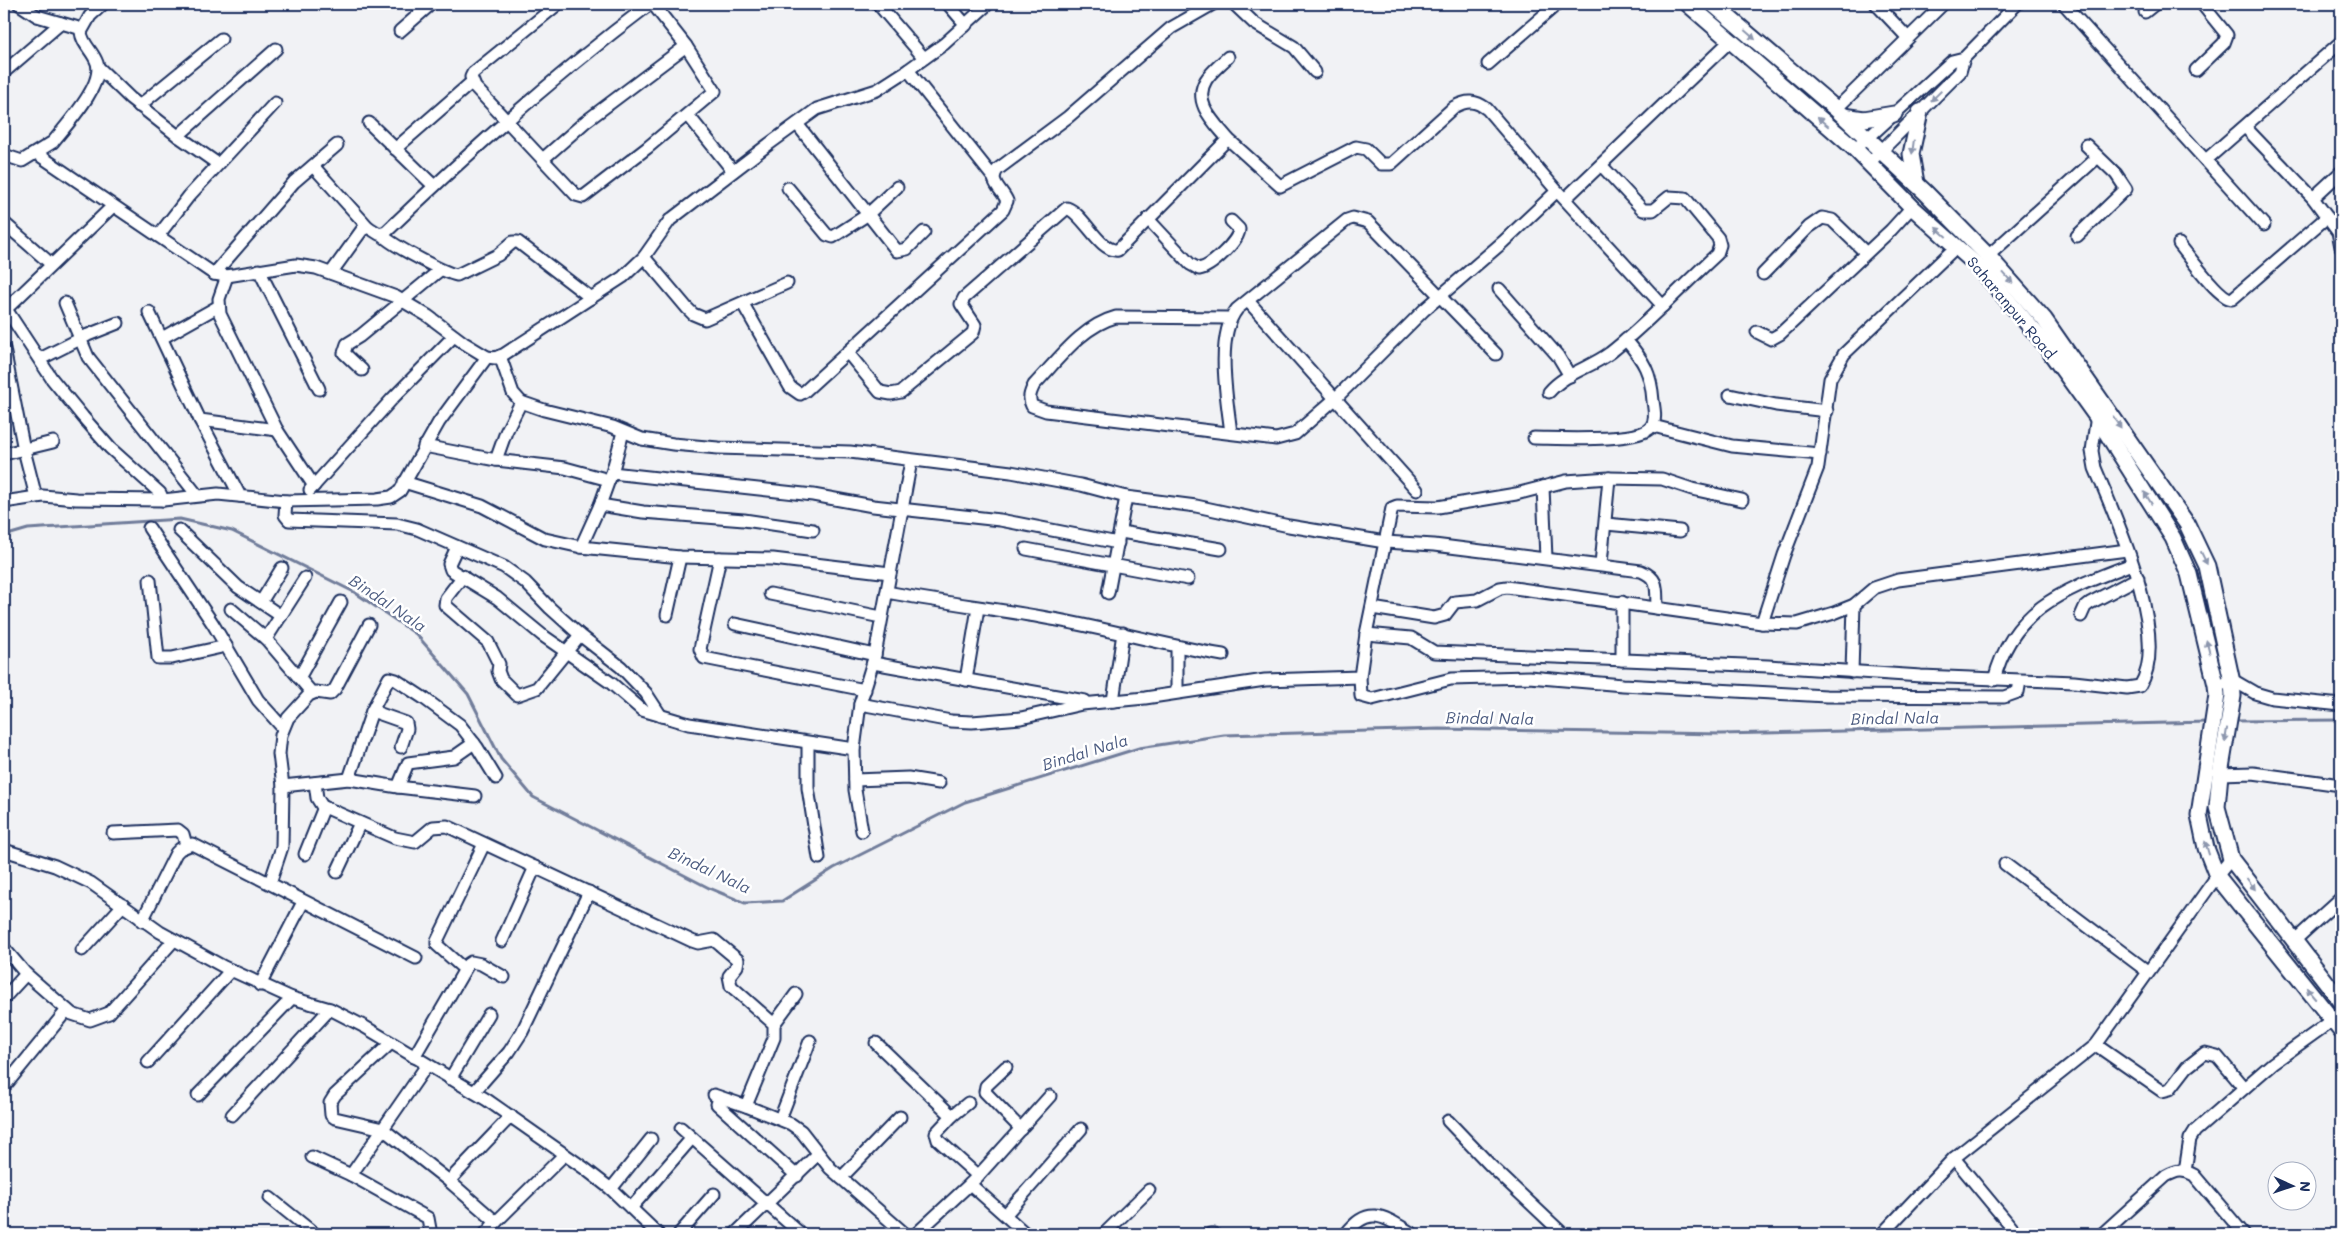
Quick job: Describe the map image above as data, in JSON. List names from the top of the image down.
{
  "streets": {
    "main road": ["Saharanpur Road"]
  },
  "water": ["Bindal Nala"],
  "north": "right"
}
